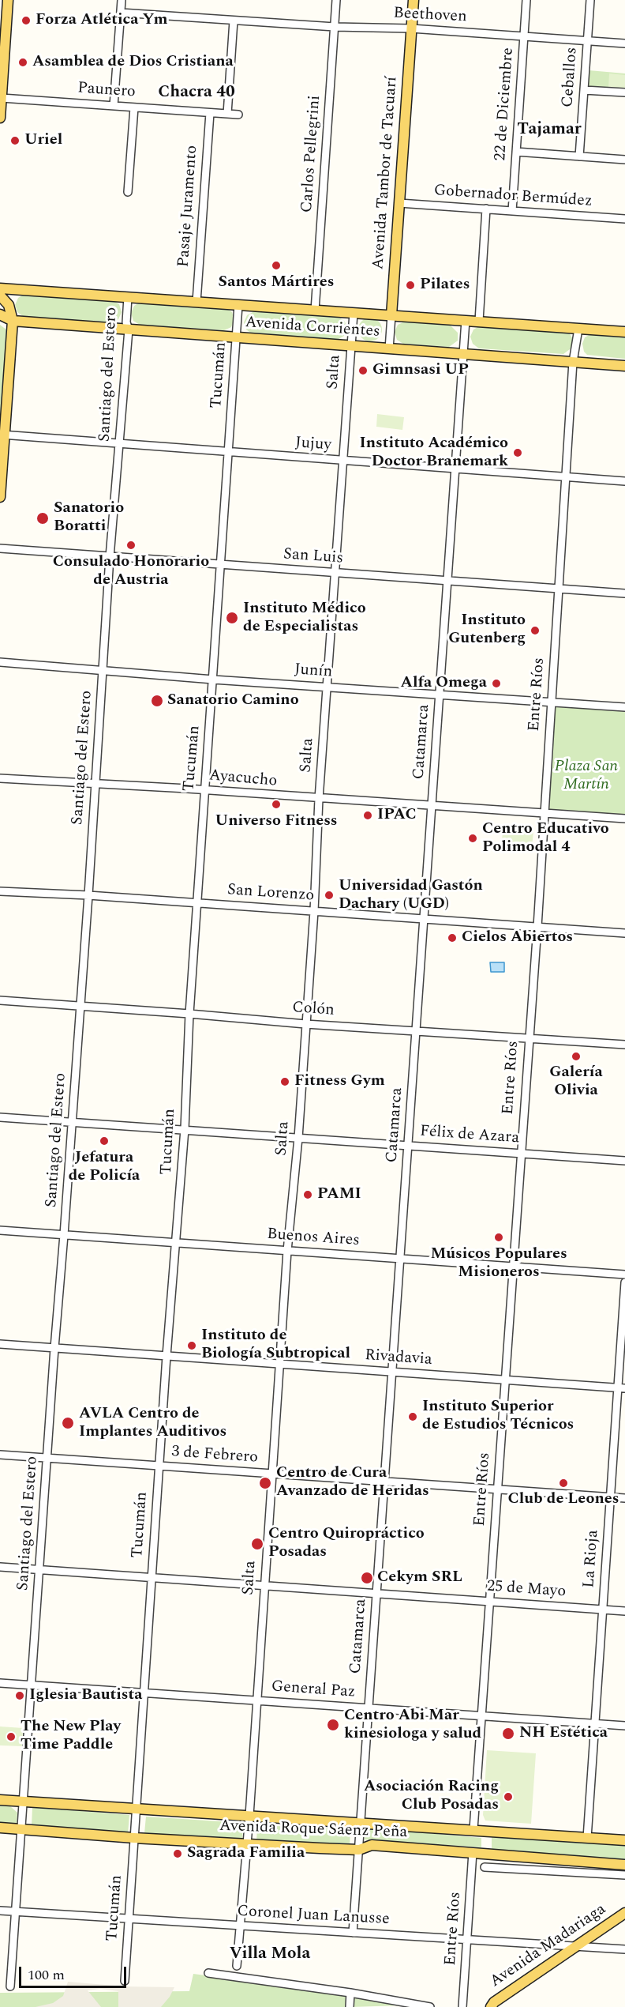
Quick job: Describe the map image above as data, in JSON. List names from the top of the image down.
{
  "streets": {
    "main road": [
      "Avenida Tambor de Tacuarí",
      "Avenida Corrientes",
      "Avenida Roque Sáenz Peña",
      "Avenida Madariaga"
    ],
    "street": [
      "Beethoven",
      "Ceballos",
      "Paunero",
      "22 de Diciembre",
      "Carlos Pellegrini",
      "Gobernador Bermúdez",
      "Pasaje Juramento",
      "Salta",
      "Santiago del Estero",
      "Tucumán",
      "Jujuy",
      "San Luis",
      "Junín",
      "Entre Ríos",
      "Catamarca",
      "Ayacucho",
      "San Lorenzo",
      "Colón",
      "Félix de Azara",
      "Buenos Aires",
      "Rivadavia",
      "3 de Febrero",
      "La Rioja",
      "25 de Mayo",
      "General Paz",
      "Coronel Juan Lanusse"
    ]
  },
  "crossings": [
    ["Beethoven", "Ceballos"],
    ["Beethoven", "22 de Diciembre"],
    ["Beethoven", "Carlos Pellegrini"],
    ["Beethoven", "Avenida Tambor de Tacuarí"],
    ["Paunero", "Pasaje Juramento"],
    ["22 de Diciembre", "Gobernador Bermúdez"],
    ["Carlos Pellegrini", "Avenida Corrientes"],
    ["Avenida Tambor de Tacuarí", "Gobernador Bermúdez"],
    ["Avenida Tambor de Tacuarí", "Avenida Corrientes"],
    ["Pasaje Juramento", "Avenida Corrientes"],
    ["Avenida Corrientes", "Salta"],
    ["Avenida Corrientes", "Santiago del Estero"],
    ["Avenida Corrientes", "Tucumán"],
    ["Avenida Corrientes", "Entre Ríos"],
    ["Avenida Corrientes", "Catamarca"],
    ["Salta", "Jujuy"],
    ["Salta", "San Luis"],
    ["Salta", "Junín"],
    ["Salta", "Ayacucho"],
    ["Salta", "San Lorenzo"],
    ["Salta", "Colón"],
    ["Salta", "Félix de Azara"],
    ["Salta", "Buenos Aires"],
    ["Salta", "Rivadavia"],
    ["Salta", "3 de Febrero"],
    ["Salta", "25 de Mayo"],
    ["Salta", "General Paz"],
    ["Salta", "Avenida Roque Sáenz Peña"],
    ["Salta", "Coronel Juan Lanusse"],
    ["Santiago del Estero", "Jujuy"],
    ["Santiago del Estero", "San Luis"],
    ["Santiago del Estero", "Junín"],
    ["Santiago del Estero", "Ayacucho"],
    ["Santiago del Estero", "San Lorenzo"],
    ["Santiago del Estero", "Colón"],
    ["Santiago del Estero", "Félix de Azara"],
    ["Santiago del Estero", "Buenos Aires"],
    ["Santiago del Estero", "Rivadavia"],
    ["Santiago del Estero", "3 de Febrero"],
    ["Santiago del Estero", "25 de Mayo"],
    ["Santiago del Estero", "General Paz"],
    ["Santiago del Estero", "Avenida Roque Sáenz Peña"],
    ["Santiago del Estero", "Coronel Juan Lanusse"],
    ["Tucumán", "Jujuy"],
    ["Tucumán", "San Luis"],
    ["Tucumán", "Junín"],
    ["Tucumán", "Ayacucho"],
    ["Tucumán", "San Lorenzo"],
    ["Tucumán", "Colón"],
    ["Tucumán", "Félix de Azara"],
    ["Tucumán", "Buenos Aires"],
    ["Tucumán", "Rivadavia"],
    ["Tucumán", "3 de Febrero"],
    ["Tucumán", "25 de Mayo"],
    ["Tucumán", "General Paz"],
    ["Tucumán", "Avenida Roque Sáenz Peña"],
    ["Tucumán", "Coronel Juan Lanusse"],
    ["Jujuy", "Entre Ríos"],
    ["Jujuy", "Catamarca"],
    ["San Luis", "Entre Ríos"],
    ["San Luis", "Catamarca"],
    ["Junín", "Entre Ríos"],
    ["Junín", "Catamarca"],
    ["Entre Ríos", "Ayacucho"],
    ["Entre Ríos", "San Lorenzo"],
    ["Entre Ríos", "Colón"],
    ["Entre Ríos", "Félix de Azara"],
    ["Entre Ríos", "Buenos Aires"],
    ["Entre Ríos", "Rivadavia"],
    ["Entre Ríos", "3 de Febrero"],
    ["Entre Ríos", "25 de Mayo"],
    ["Entre Ríos", "General Paz"],
    ["Entre Ríos", "Avenida Roque Sáenz Peña"],
    ["Entre Ríos", "Coronel Juan Lanusse"],
    ["Catamarca", "Ayacucho"],
    ["Catamarca", "San Lorenzo"],
    ["Catamarca", "Colón"],
    ["Catamarca", "Félix de Azara"],
    ["Catamarca", "Buenos Aires"],
    ["Catamarca", "Rivadavia"],
    ["Catamarca", "3 de Febrero"],
    ["Catamarca", "25 de Mayo"],
    ["Catamarca", "General Paz"],
    ["Catamarca", "Avenida Roque Sáenz Peña"],
    ["Catamarca", "Coronel Juan Lanusse"],
    ["Rivadavia", "La Rioja"],
    ["3 de Febrero", "La Rioja"],
    ["La Rioja", "25 de Mayo"],
    ["La Rioja", "General Paz"],
    ["La Rioja", "Avenida Roque Sáenz Peña"],
    ["Coronel Juan Lanusse", "Avenida Madariaga"]
  ],
  "districts": ["Chacra 40", "Tajamar", "Villa Mola"],
  "parks": ["Plaza San Martín"],
  "places": [
    "Forza Atlética Ym",
    "Asamblea de Dios Cristiana",
    "Uriel",
    "Santos Mártires",
    "Pilates",
    "Gimnsasi UP",
    "Instituto Académico Doctor Branemark",
    "Sanatorio Boratti",
    "Consulado Honorario de Austria",
    "Instituto Médico de Especialistas",
    "Instituto Gutenberg",
    "Alfa Omega",
    "Sanatorio Camino",
    "Universo Fitness",
    "IPAC",
    "Centro Educativo Polimodal 4",
    "Universidad Gastón Dachary (UGD)",
    "Cielos Abiertos",
    "Galería Olivia",
    "Fitness Gym",
    "Jefatura de Policía",
    "PAMI",
    "Músicos Populares Misioneros",
    "Instituto de Biología Subtropical",
    "Instituto Superior de Estudios Técnicos",
    "AVLA Centro de Implantes Auditivos",
    "Centro de Cura Avanzado de Heridas",
    "Club de Leones",
    "Centro Quiropráctico Posadas",
    "Cekym SRL",
    "Iglesia Bautista",
    "Centro Abi Mar kinesiologa y salud",
    "NH Estética",
    "The New Play Time Paddle",
    "Asociación Racing Club Posadas",
    "Sagrada Familia"
  ],
  "scale_bar": "100 m"
}
